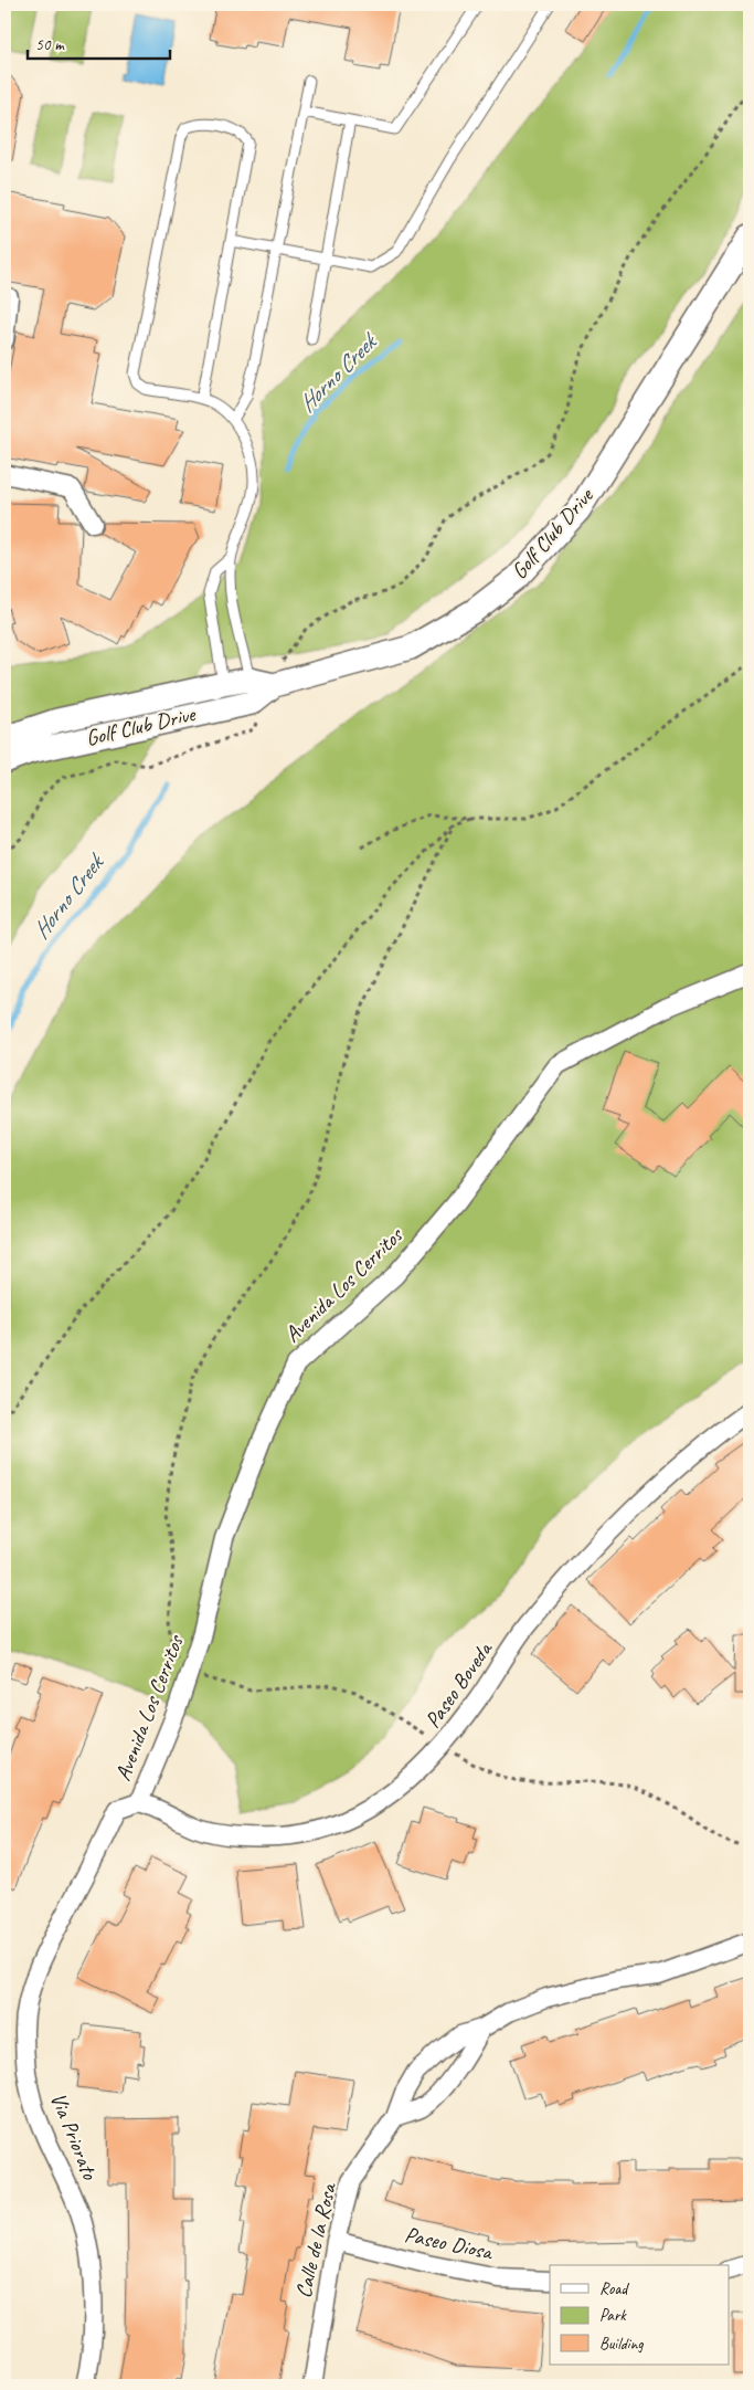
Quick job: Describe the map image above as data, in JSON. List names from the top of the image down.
{
  "streets": {
    "street": [
      "Golf Club Drive",
      "Avenida Los Cerritos",
      "Paseo Boveda",
      "Via Priorato",
      "Calle de la Rosa",
      "Paseo Diosa"
    ]
  },
  "crossings": [
    ["Avenida Los Cerritos", "Paseo Boveda"],
    ["Avenida Los Cerritos", "Via Priorato"],
    ["Paseo Boveda", "Via Priorato"],
    ["Calle de la Rosa", "Paseo Diosa"]
  ],
  "water": ["Horno Creek"],
  "legend": ["Road", "Park", "Building"],
  "scale_bar": "50 m"
}
